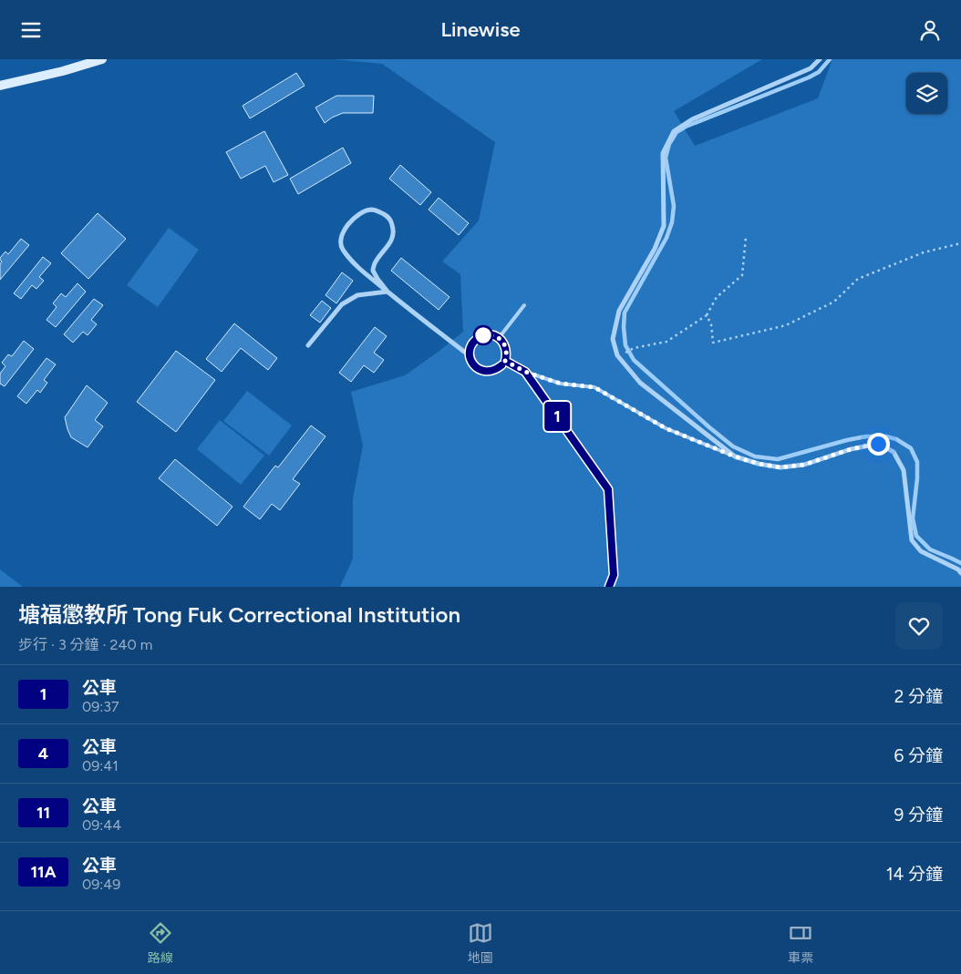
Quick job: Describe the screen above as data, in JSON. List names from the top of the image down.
{
  "lines": ["bus line 1"],
  "page": {
    "header": "Linewise",
    "on_map": "1",
    "heading": ["塘福懲教所 Tong Fuk Correctional Institution", "步行 · 3 分鐘 · 240 m"],
    "list": [
      {
        "mark": "1",
        "name": "公車",
        "note": "09:37",
        "value": "2 分鐘"
      },
      {
        "mark": "4",
        "name": "公車",
        "note": "09:41",
        "value": "6 分鐘"
      },
      {
        "mark": "11",
        "name": "公車",
        "note": "09:44",
        "value": "9 分鐘"
      },
      {
        "mark": "11A",
        "name": "公車",
        "note": "09:49",
        "value": "14 分鐘"
      }
    ],
    "tabs": ["路線", "地圖", "車票"]
  }
}
